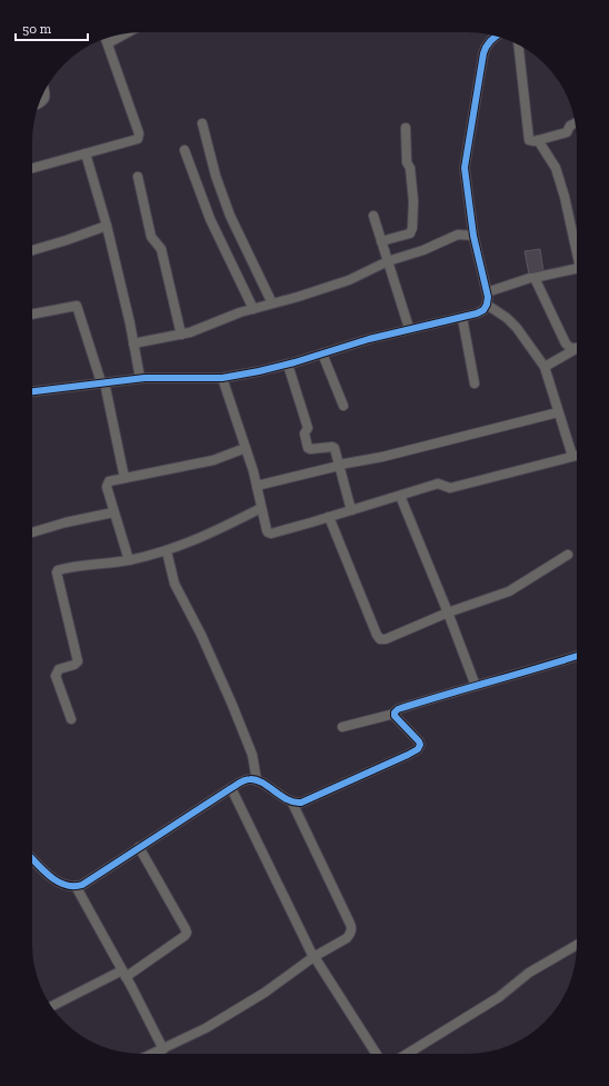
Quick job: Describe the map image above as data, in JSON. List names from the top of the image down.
{
  "scale_bar": "50 m"
}
